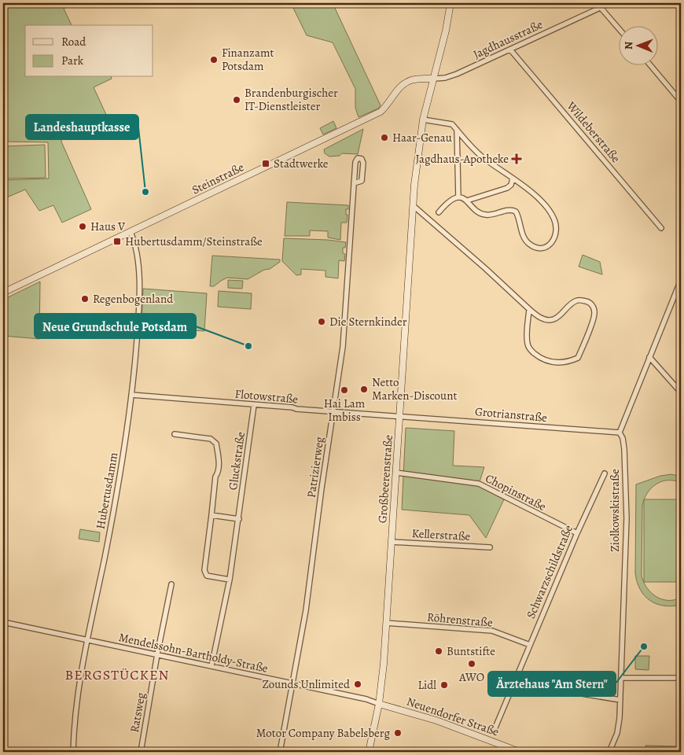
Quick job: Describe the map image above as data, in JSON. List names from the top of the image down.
{
  "streets": {
    "street": [
      "Jagdhausstraße",
      "Wildeberstraße",
      "Steinstraße",
      "Flotowstraße",
      "Grotrianstraße",
      "Gluckstraße",
      "Patrizierweg",
      "Großbeerenstraße",
      "Hubertusdamm",
      "Chopinstraße",
      "Ziolkowskistraße",
      "Kellerstraße",
      "Schwarzschildstraße",
      "Röhrenstraße",
      "Mendelssohn-Bartholdy-Straße",
      "Ratsweg",
      "Neuendorfer Straße"
    ]
  },
  "crossings": [
    ["Jagdhausstraße", "Wildeberstraße"],
    ["Jagdhausstraße", "Steinstraße"],
    ["Jagdhausstraße", "Großbeerenstraße"],
    ["Steinstraße", "Großbeerenstraße"],
    ["Steinstraße", "Hubertusdamm"],
    ["Flotowstraße", "Grotrianstraße"],
    ["Flotowstraße", "Gluckstraße"],
    ["Flotowstraße", "Patrizierweg"],
    ["Flotowstraße", "Großbeerenstraße"],
    ["Flotowstraße", "Hubertusdamm"],
    ["Grotrianstraße", "Großbeerenstraße"],
    ["Grotrianstraße", "Ziolkowskistraße"],
    ["Gluckstraße", "Mendelssohn-Bartholdy-Straße"],
    ["Patrizierweg", "Mendelssohn-Bartholdy-Straße"],
    ["Großbeerenstraße", "Chopinstraße"],
    ["Großbeerenstraße", "Kellerstraße"],
    ["Großbeerenstraße", "Röhrenstraße"],
    ["Großbeerenstraße", "Mendelssohn-Bartholdy-Straße"],
    ["Großbeerenstraße", "Neuendorfer Straße"],
    ["Hubertusdamm", "Mendelssohn-Bartholdy-Straße"],
    ["Chopinstraße", "Schwarzschildstraße"],
    ["Schwarzschildstraße", "Röhrenstraße"],
    ["Mendelssohn-Bartholdy-Straße", "Ratsweg"],
    ["Mendelssohn-Bartholdy-Straße", "Neuendorfer Straße"]
  ],
  "districts": ["BERGSTÜCKEN"],
  "places": {
    "other": [
      "Finanzamt Potsdam",
      "Brandenburgischer IT-Dienstleister",
      "Haar-Genau",
      "Landeshauptkasse",
      "Haus V",
      "Regenbogenland",
      "Die Sternkinder",
      "Neue Grundschule Potsdam",
      "Netto Marken-Discount",
      "Hai Lam Imbiss",
      "Ärztehaus \"Am Stern\"",
      "Buntstifte",
      "AWO",
      "Zounds Unlimited",
      "Lidl",
      "Motor Company Babelsberg"
    ],
    "health": ["Jagdhaus-Apotheke"],
    "transit": ["Stadtwerke", "Hubertusdamm/Steinstraße"]
  },
  "legend": ["Road", "Park"],
  "north": "left"
}
